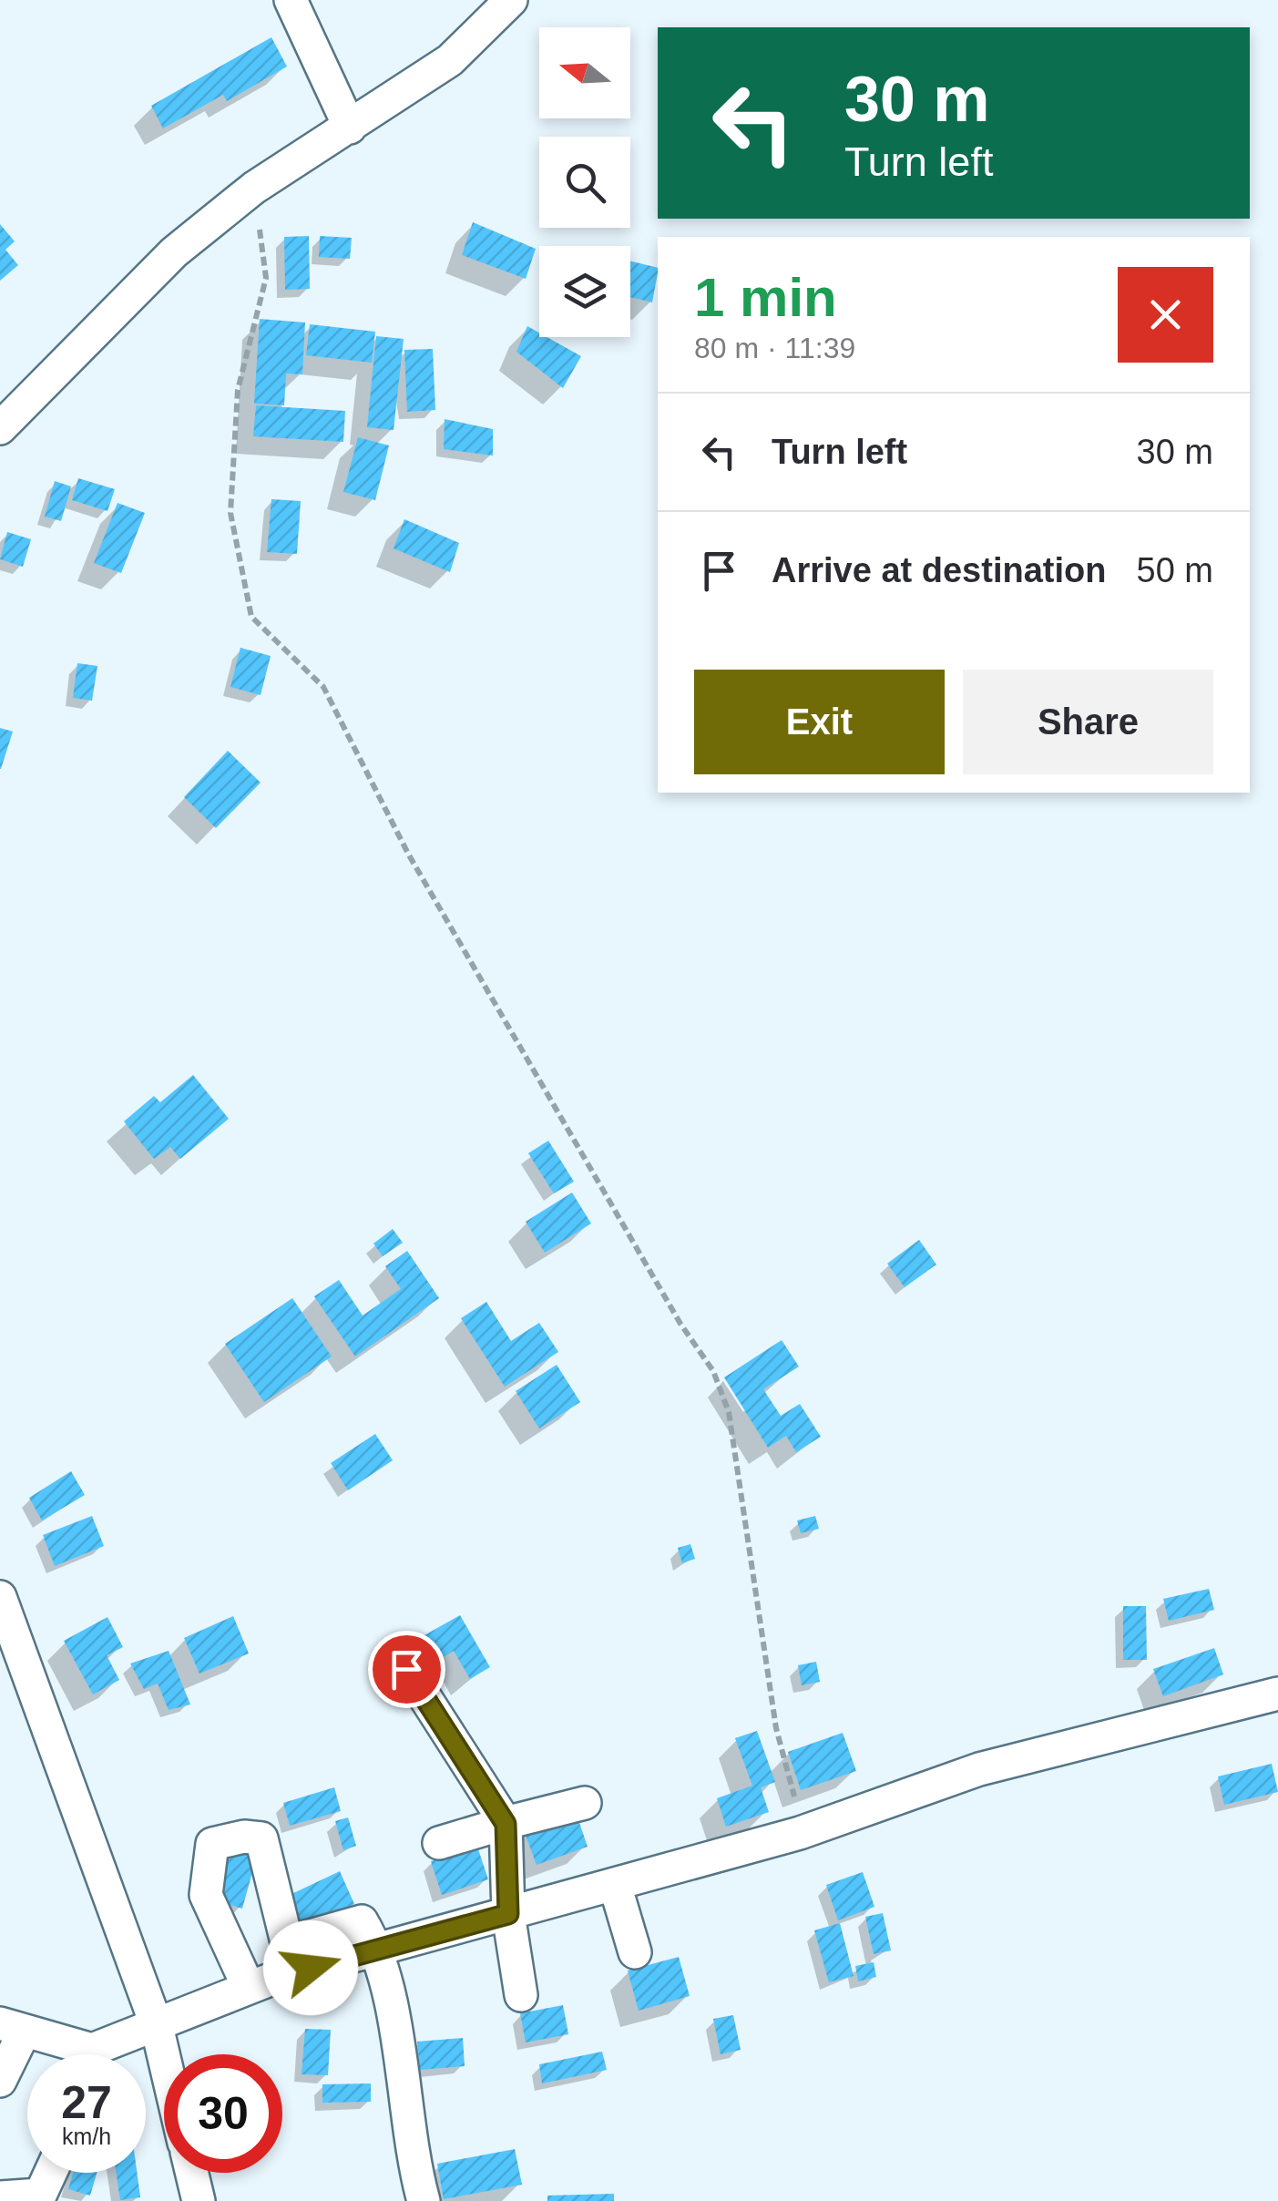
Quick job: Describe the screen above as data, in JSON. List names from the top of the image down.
{
  "north": "left",
  "page": {
    "turn": ["30 m", "Turn left"],
    "heading": ["1 min", "80 m · 11:39"],
    "list": [
      {
        "name": "Turn left",
        "value": "30 m"
      },
      {
        "name": "Arrive at destination",
        "value": "50 m"
      }
    ],
    "buttons": ["Exit", "Share"],
    "speed": "27 km/h",
    "limit": "30"
  }
}
